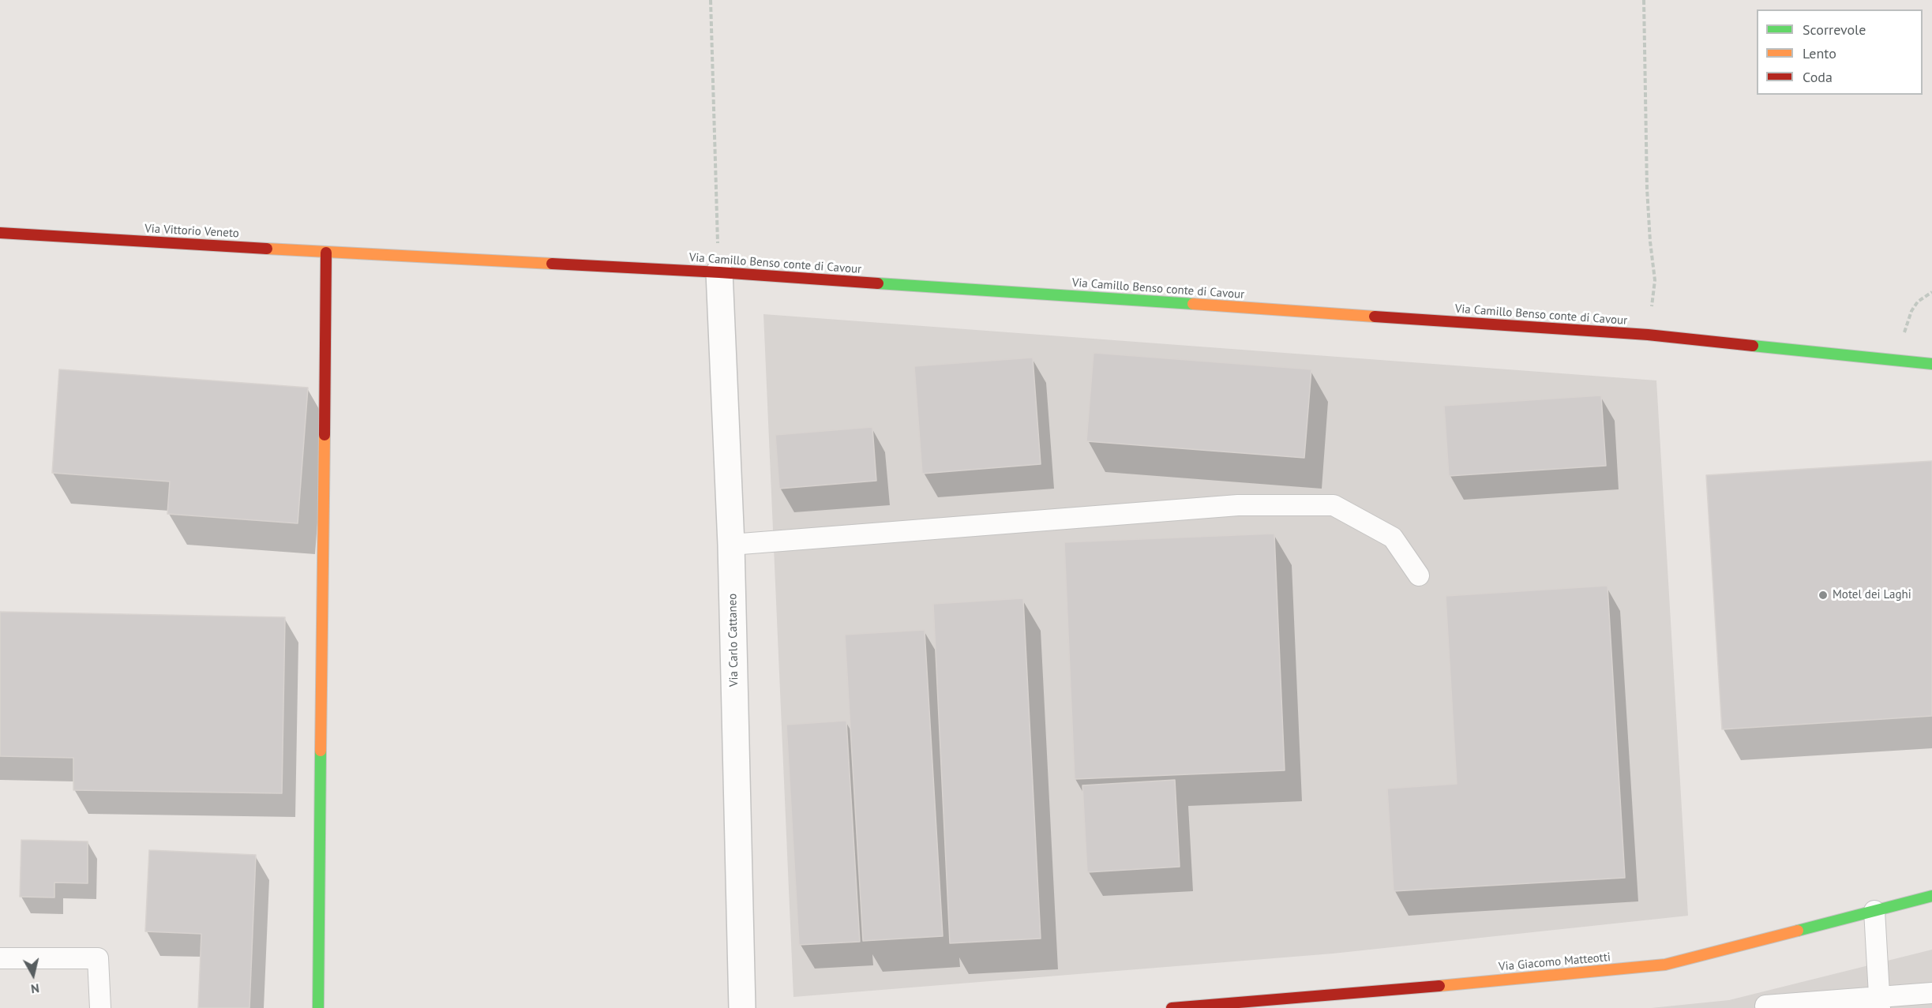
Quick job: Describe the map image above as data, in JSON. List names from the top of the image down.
{
  "streets": {
    "street": [
      "Via Vittorio Veneto",
      "Via Camillo Benso conte di Cavour",
      "Via Carlo Cattaneo",
      "Via Giacomo Matteotti"
    ]
  },
  "crossings": [
    ["Via Vittorio Veneto", "Via Camillo Benso conte di Cavour"],
    ["Via Camillo Benso conte di Cavour", "Via Carlo Cattaneo"]
  ],
  "places": ["Motel dei Laghi"],
  "legend": ["Scorrevole", "Lento", "Coda"],
  "north": "bottom"
}
